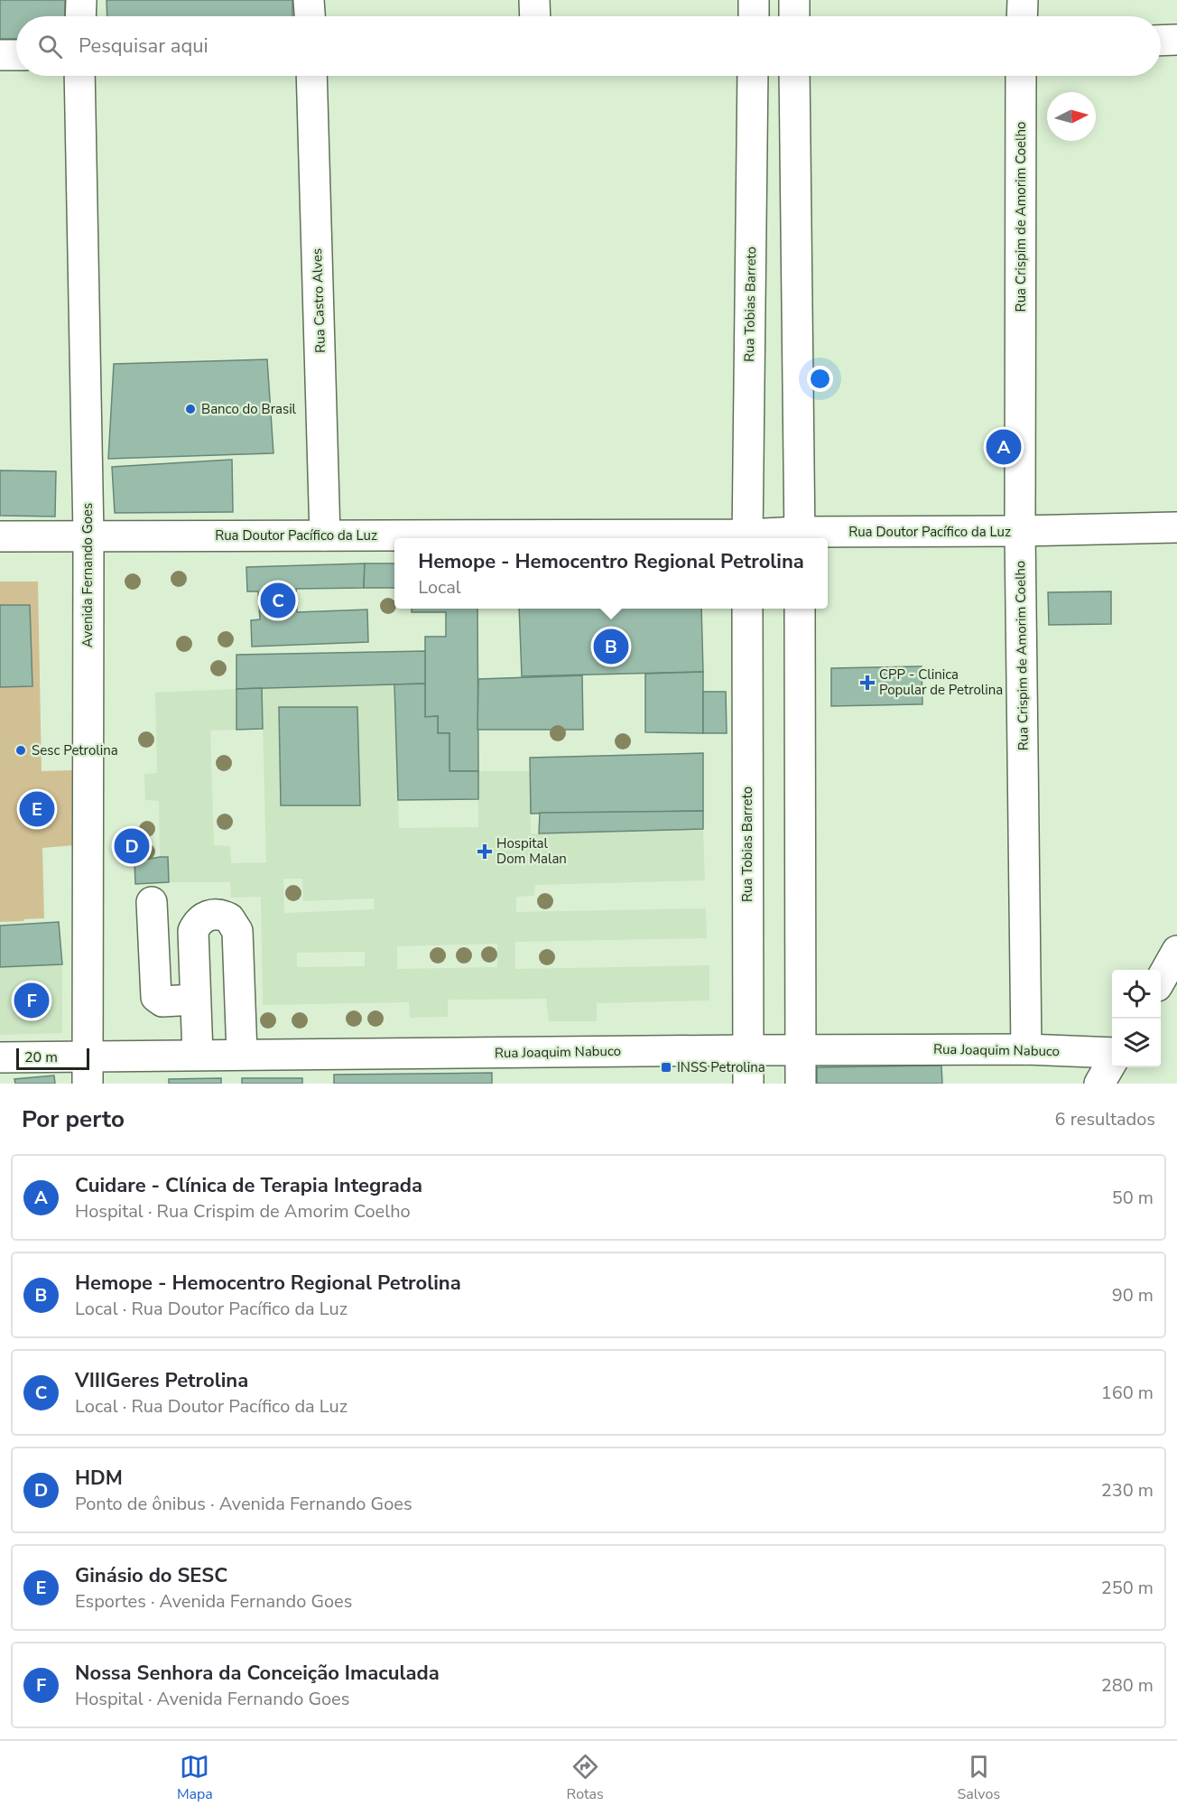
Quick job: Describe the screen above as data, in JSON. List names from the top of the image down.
{
  "streets": {
    "street": [
      "Rua Crispim de Amorim Coelho",
      "Rua Castro Alves",
      "Rua Tobias Barreto",
      "Rua Doutor Pacífico da Luz",
      "Avenida Fernando Goes",
      "Rua Joaquim Nabuco"
    ]
  },
  "crossings": [
    ["Rua Crispim de Amorim Coelho", "Rua Doutor Pacífico da Luz"],
    ["Rua Crispim de Amorim Coelho", "Rua Joaquim Nabuco"],
    ["Rua Castro Alves", "Rua Doutor Pacífico da Luz"],
    ["Rua Tobias Barreto", "Rua Doutor Pacífico da Luz"],
    ["Rua Tobias Barreto", "Rua Joaquim Nabuco"],
    ["Rua Doutor Pacífico da Luz", "Avenida Fernando Goes"],
    ["Avenida Fernando Goes", "Rua Joaquim Nabuco"]
  ],
  "places": {
    "other": ["Banco do Brasil", "Sesc Petrolina"],
    "health": ["CPP - Clinica Popular de Petrolina", "Hospital Dom Malan"],
    "transit": ["INSS Petrolina"]
  },
  "scale_bar": "20 m",
  "north": "right",
  "page": {
    "search": "Pesquisar aqui",
    "pins": [
      "A",
      "C",
      "B",
      "E",
      "D",
      "F"
    ],
    "popup": ["Hemope - Hemocentro Regional Petrolina", "Local"],
    "scale": "20 m",
    "heading": ["Por perto", "6 resultados"],
    "list": [
      {
        "mark": "A",
        "name": "Cuidare - Clínica de Terapia Integrada",
        "note": "Hospital · Rua Crispim de Amorim Coelho",
        "value": "50 m"
      },
      {
        "mark": "B",
        "name": "Hemope - Hemocentro Regional Petrolina",
        "note": "Local · Rua Doutor Pacífico da Luz",
        "value": "90 m"
      },
      {
        "mark": "C",
        "name": "VIIIGeres Petrolina",
        "note": "Local · Rua Doutor Pacífico da Luz",
        "value": "160 m"
      },
      {
        "mark": "D",
        "name": "HDM",
        "note": "Ponto de ônibus · Avenida Fernando Goes",
        "value": "230 m"
      },
      {
        "mark": "E",
        "name": "Ginásio do SESC",
        "note": "Esportes · Avenida Fernando Goes",
        "value": "250 m"
      },
      {
        "mark": "F",
        "name": "Nossa Senhora da Conceição Imaculada",
        "note": "Hospital · Avenida Fernando Goes",
        "value": "280 m"
      }
    ],
    "nav": ["Mapa", "Rotas", "Salvos"]
  }
}
